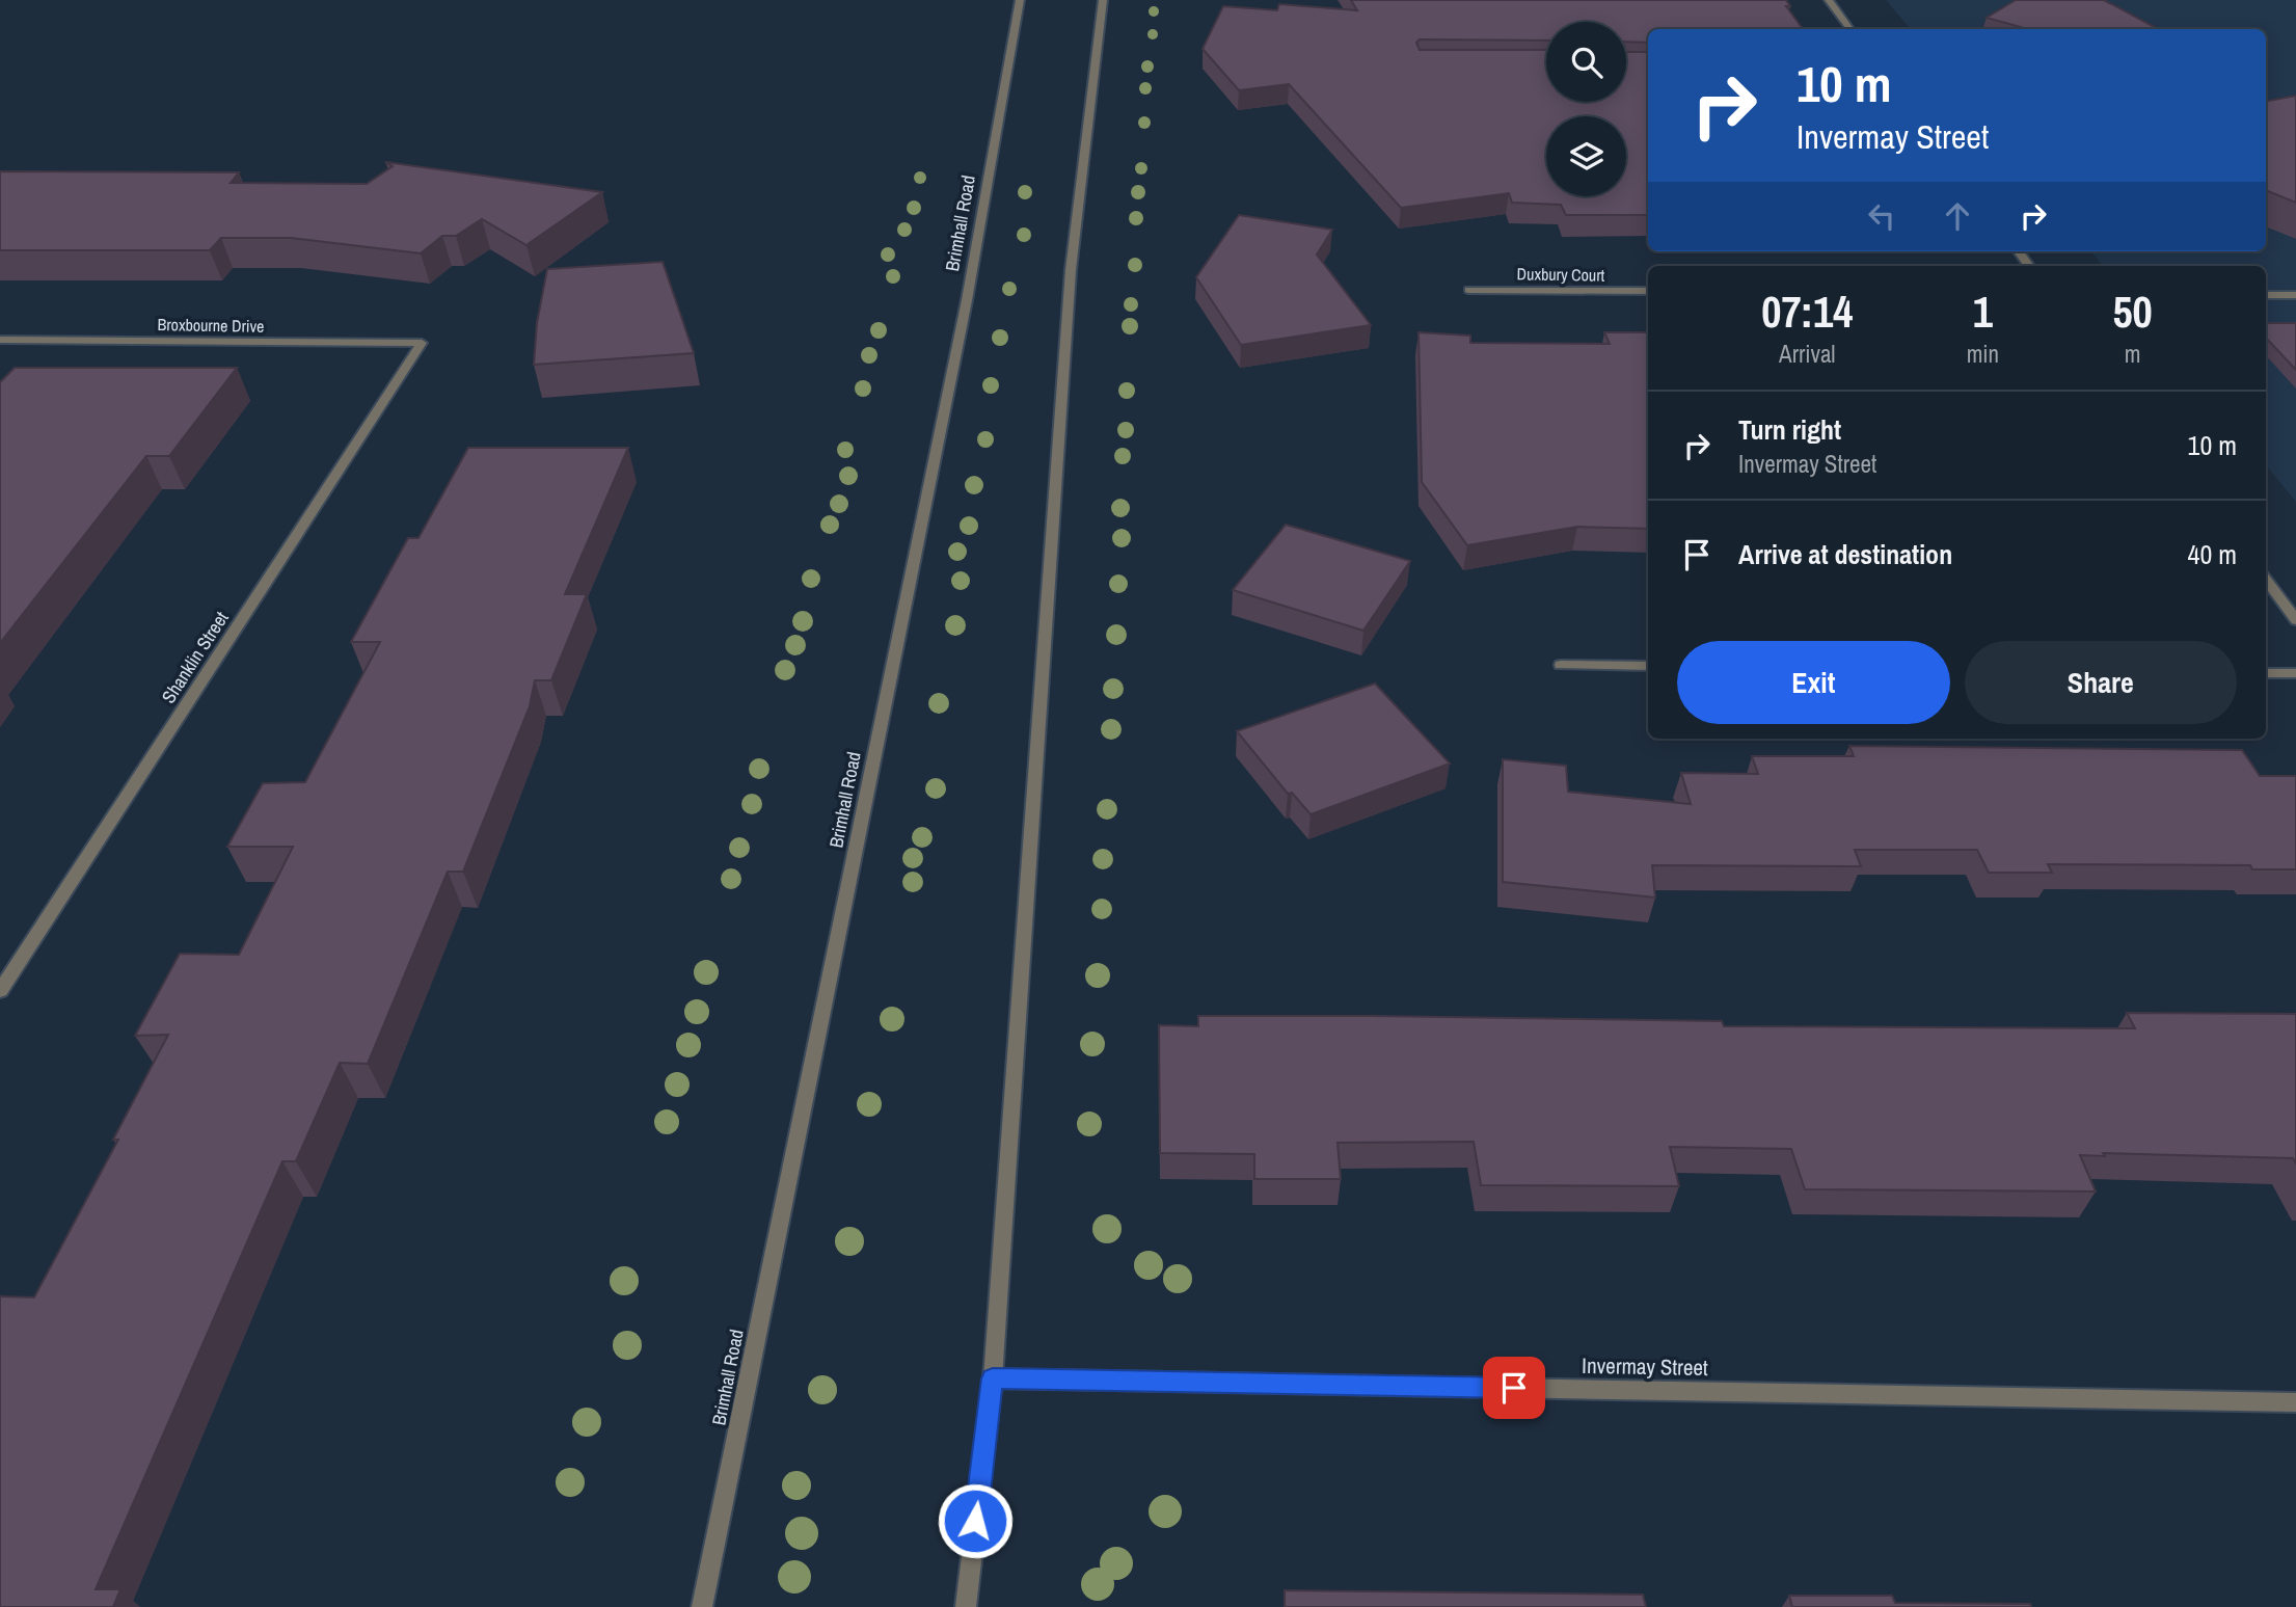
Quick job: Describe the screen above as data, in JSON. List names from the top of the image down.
{
  "streets": {
    "street": [
      "Brimhall Road",
      "Duxbury Court",
      "Broxbourne Drive",
      "Shanklin Street",
      "Invermay Street"
    ]
  },
  "crossings": [
    ["Broxbourne Drive", "Shanklin Street"]
  ],
  "page": {
    "turn": ["10 m", "Invermay Street"],
    "eta": [
      "07:14",
      "Arrival",
      "1",
      "min",
      "50",
      "m"
    ],
    "list": [
      {
        "name": "Turn right",
        "note": "Invermay Street",
        "value": "10 m"
      },
      {
        "name": "Arrive at destination",
        "value": "40 m"
      }
    ],
    "buttons": ["Exit", "Share"]
  }
}
